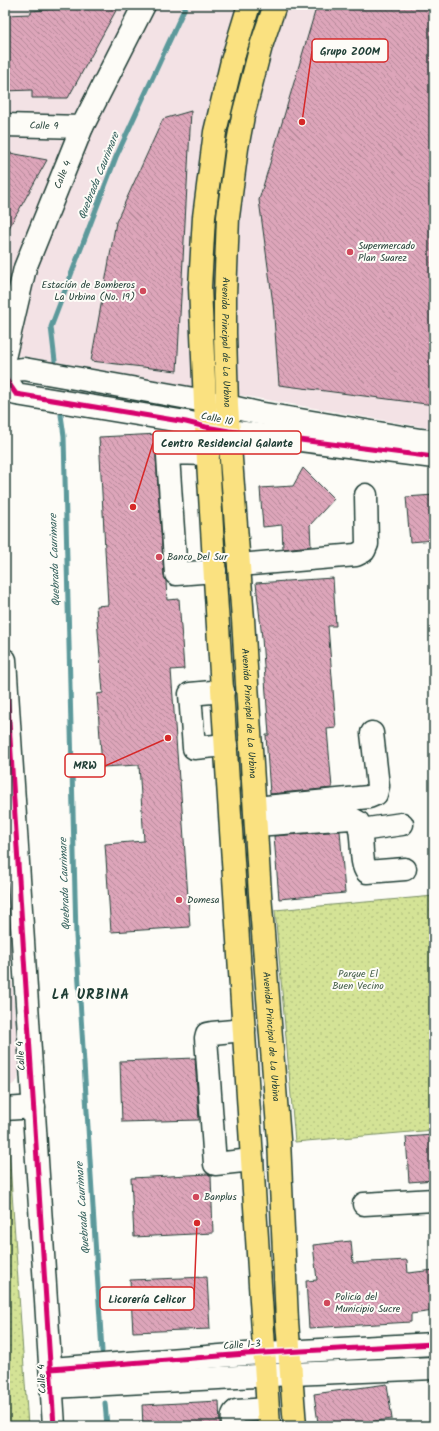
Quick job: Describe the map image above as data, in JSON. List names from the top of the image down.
{
  "streets": {
    "main road": ["Avenida Principal de La Urbina"],
    "street": [
      "Calle 9",
      "Calle 4",
      "Calle 10",
      "Calle 1-3"
    ]
  },
  "crossings": [
    ["Calle 9", "Calle 4"],
    ["Calle 4", "Calle 1-3"],
    ["Avenida Principal de La Urbina", "Calle 10"],
    ["Avenida Principal de La Urbina", "Calle 1-3"]
  ],
  "districts": ["LA URBINA"],
  "water": ["Quebrada Caurimare"],
  "parks": ["Parque El Buen Vecino"],
  "places": [
    "Grupo ZOOM",
    "Supermercado Plan Suarez",
    "Estación de Bomberos La Urbina (No. 19)",
    "Centro Residencial Galante",
    "Banco Del Sur",
    "MRW",
    "Domesa",
    "Banplus",
    "Licorería Celicor",
    "Policía del Municipio Sucre"
  ]
}
